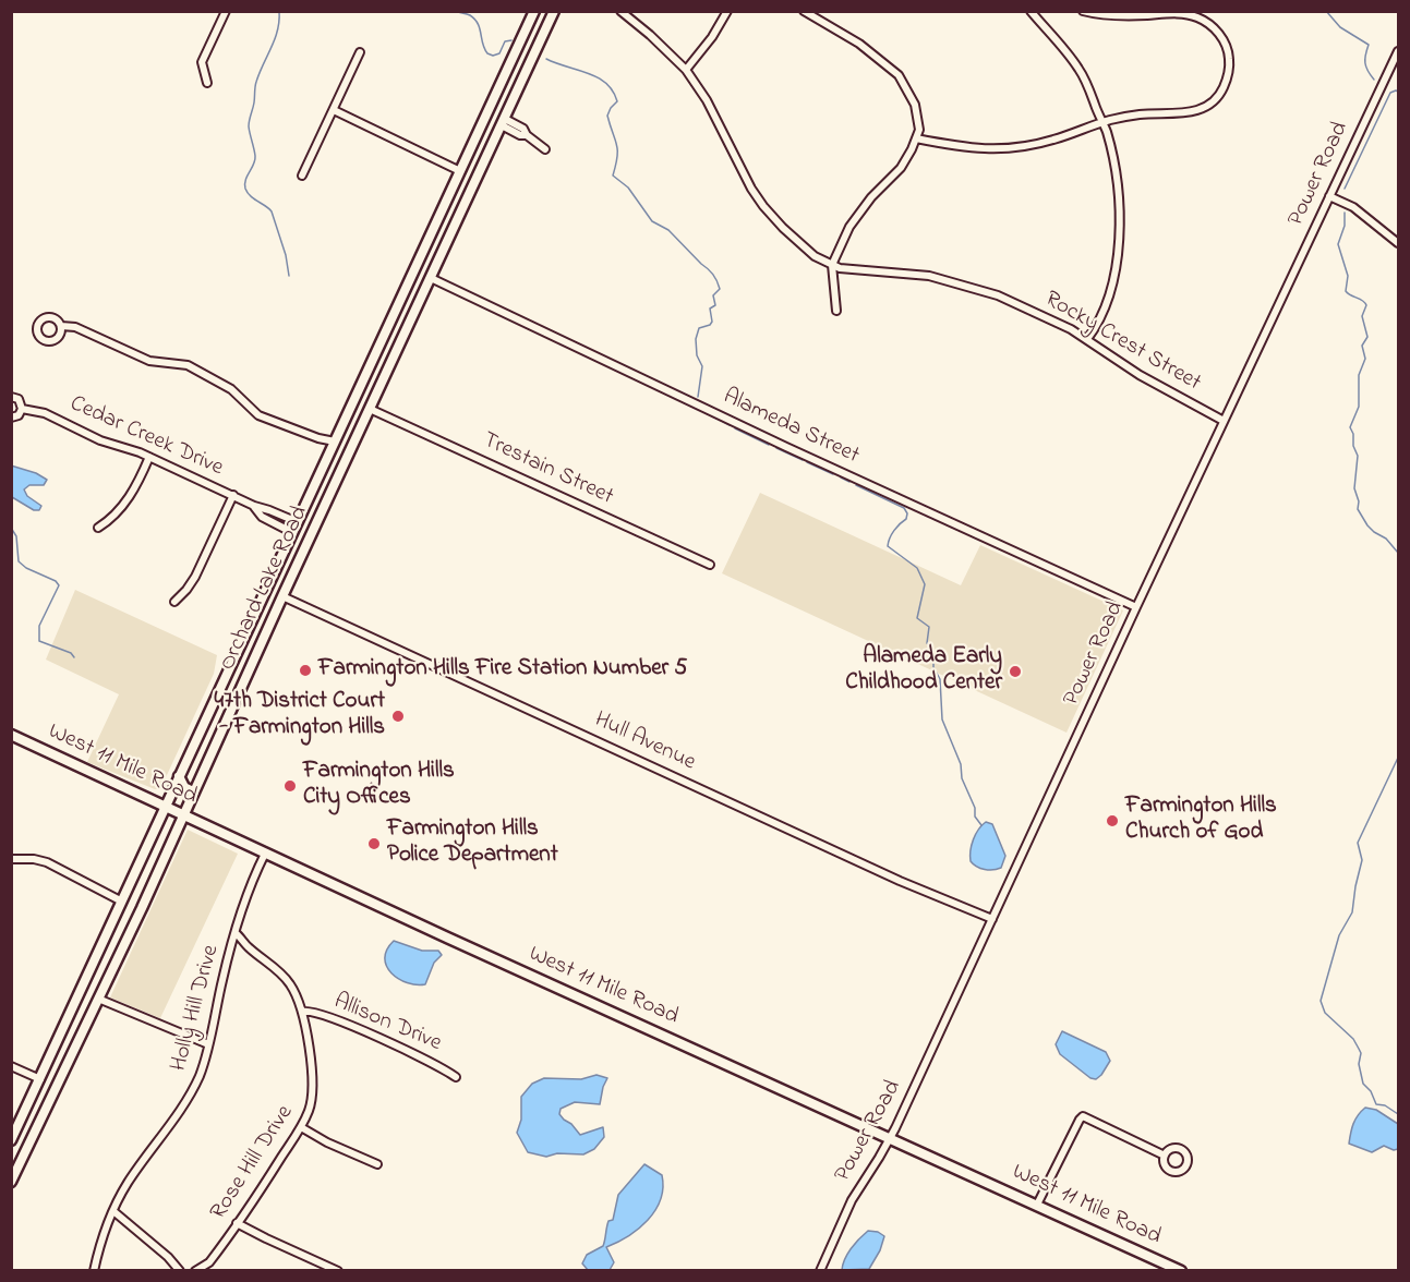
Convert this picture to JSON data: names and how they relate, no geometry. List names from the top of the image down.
{
  "streets": {
    "main road": ["Orchard Lake Road", "West 11 Mile Road"],
    "street": [
      "Power Road",
      "Rocky Crest Street",
      "Alameda Street",
      "Cedar Creek Drive",
      "Trestain Street",
      "Hull Avenue",
      "Holly Hill Drive",
      "Allison Drive",
      "Rose Hill Drive"
    ]
  },
  "crossings": [
    ["Power Road", "Rocky Crest Street"],
    ["Power Road", "Alameda Street"],
    ["Power Road", "Hull Avenue"],
    ["Power Road", "West 11 Mile Road"],
    ["Alameda Street", "Orchard Lake Road"],
    ["Cedar Creek Drive", "Orchard Lake Road"],
    ["Trestain Street", "Orchard Lake Road"],
    ["Orchard Lake Road", "Hull Avenue"],
    ["Orchard Lake Road", "West 11 Mile Road"],
    ["West 11 Mile Road", "Holly Hill Drive"],
    ["Holly Hill Drive", "Rose Hill Drive"],
    ["Allison Drive", "Rose Hill Drive"]
  ],
  "places": [
    "Farmington Hills Fire Station Number 5",
    "Alameda Early Childhood Center",
    "47th District Court - Farmington Hills",
    "Farmington Hills City Offices",
    "Farmington Hills Church of God",
    "Farmington Hills Police Department"
  ]
}
